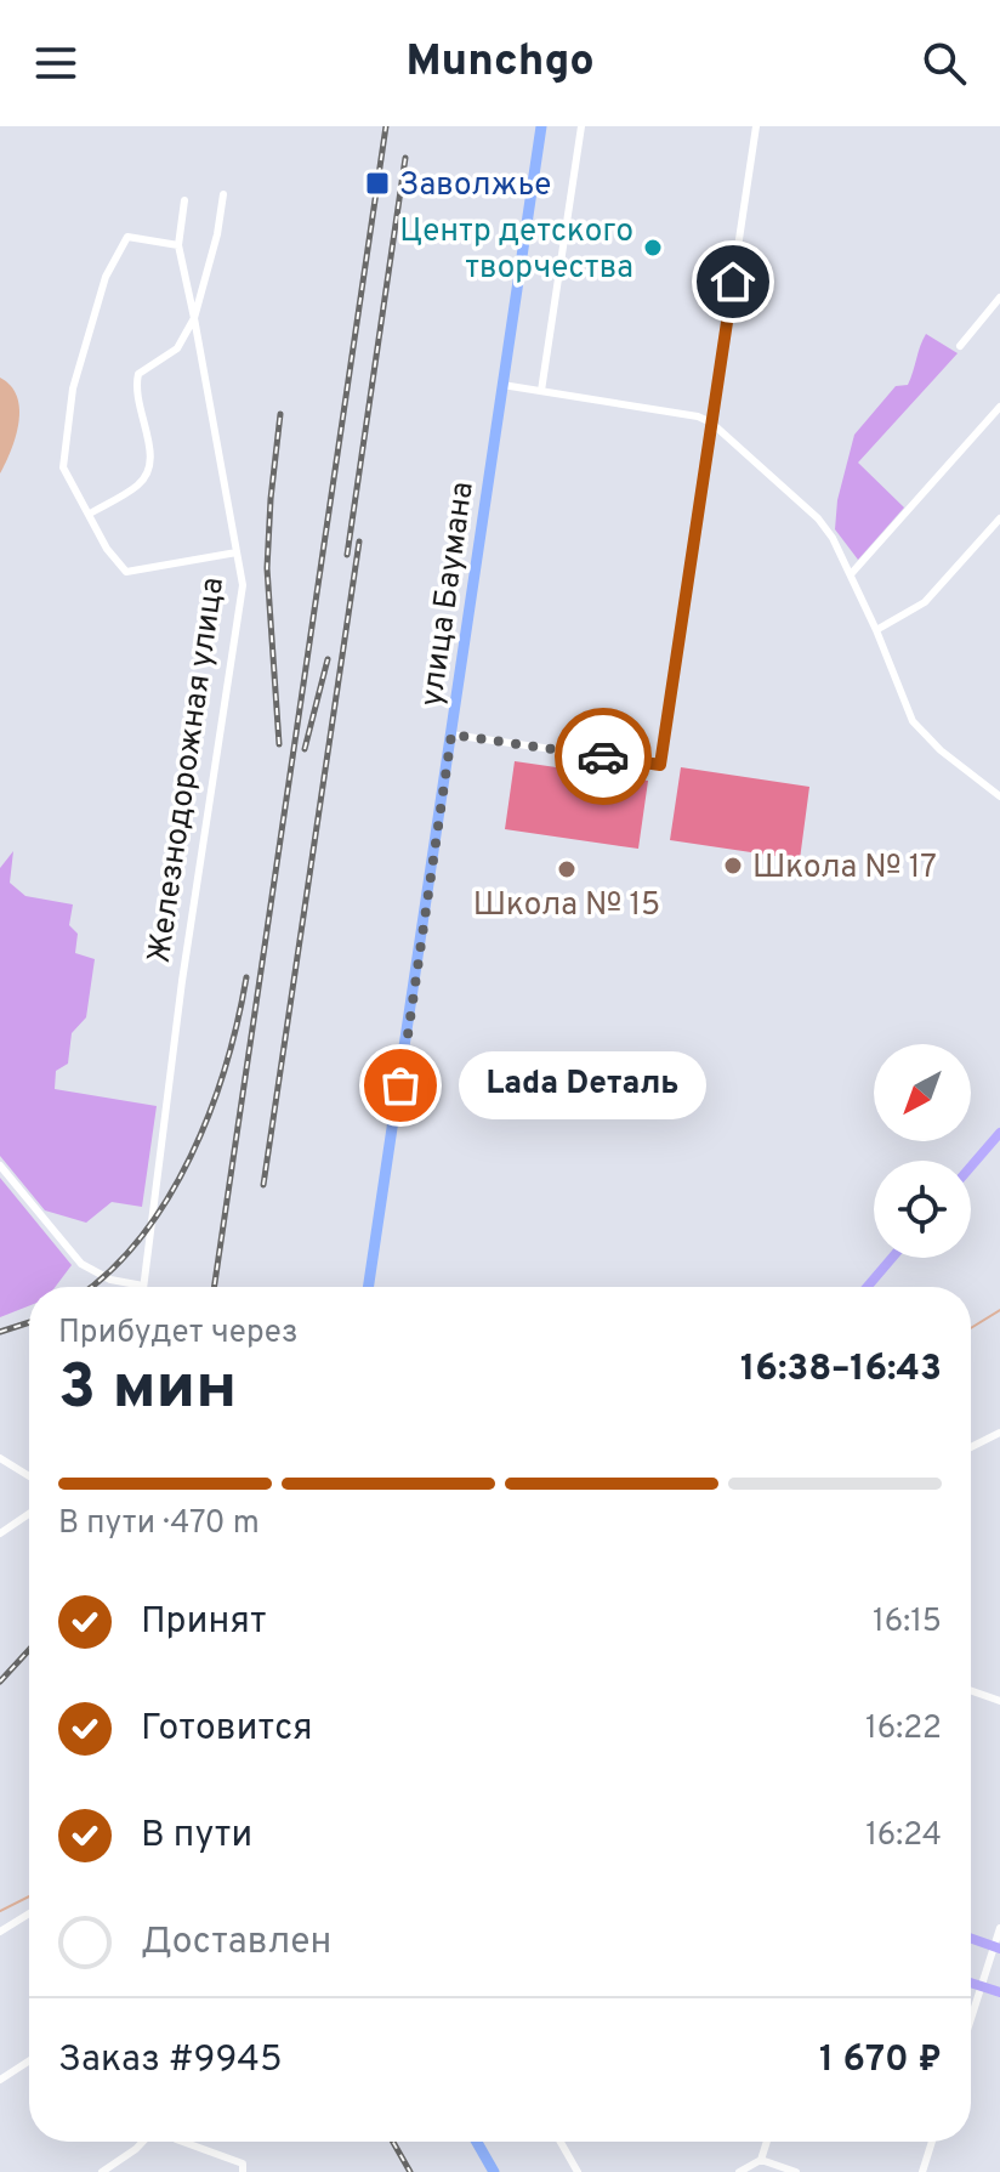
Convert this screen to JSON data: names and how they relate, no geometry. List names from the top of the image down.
{
  "streets": {
    "main road": ["улица Баумана"],
    "street": ["Железнодорожная улица"]
  },
  "places": {
    "transit": ["Заволжье"],
    "other": [
      "Центр детского творчества",
      "Школа № 17",
      "Школа № 15",
      "Lada Dеталь"
    ]
  },
  "north": "bottom left",
  "page": {
    "header": "Munchgo",
    "bubble": "Lada Dеталь",
    "heading": ["3 мин", "Прибудет через", "16:38–16:43"],
    "panel": ["Заказ #9945", "1 670 ₽"],
    "bar": "В пути · 470 m",
    "list": [
      ["Принят", "16:15"],
      ["Готовится", "16:22"],
      ["В пути", "16:24"],
      "Доставлен"
    ]
  }
}
